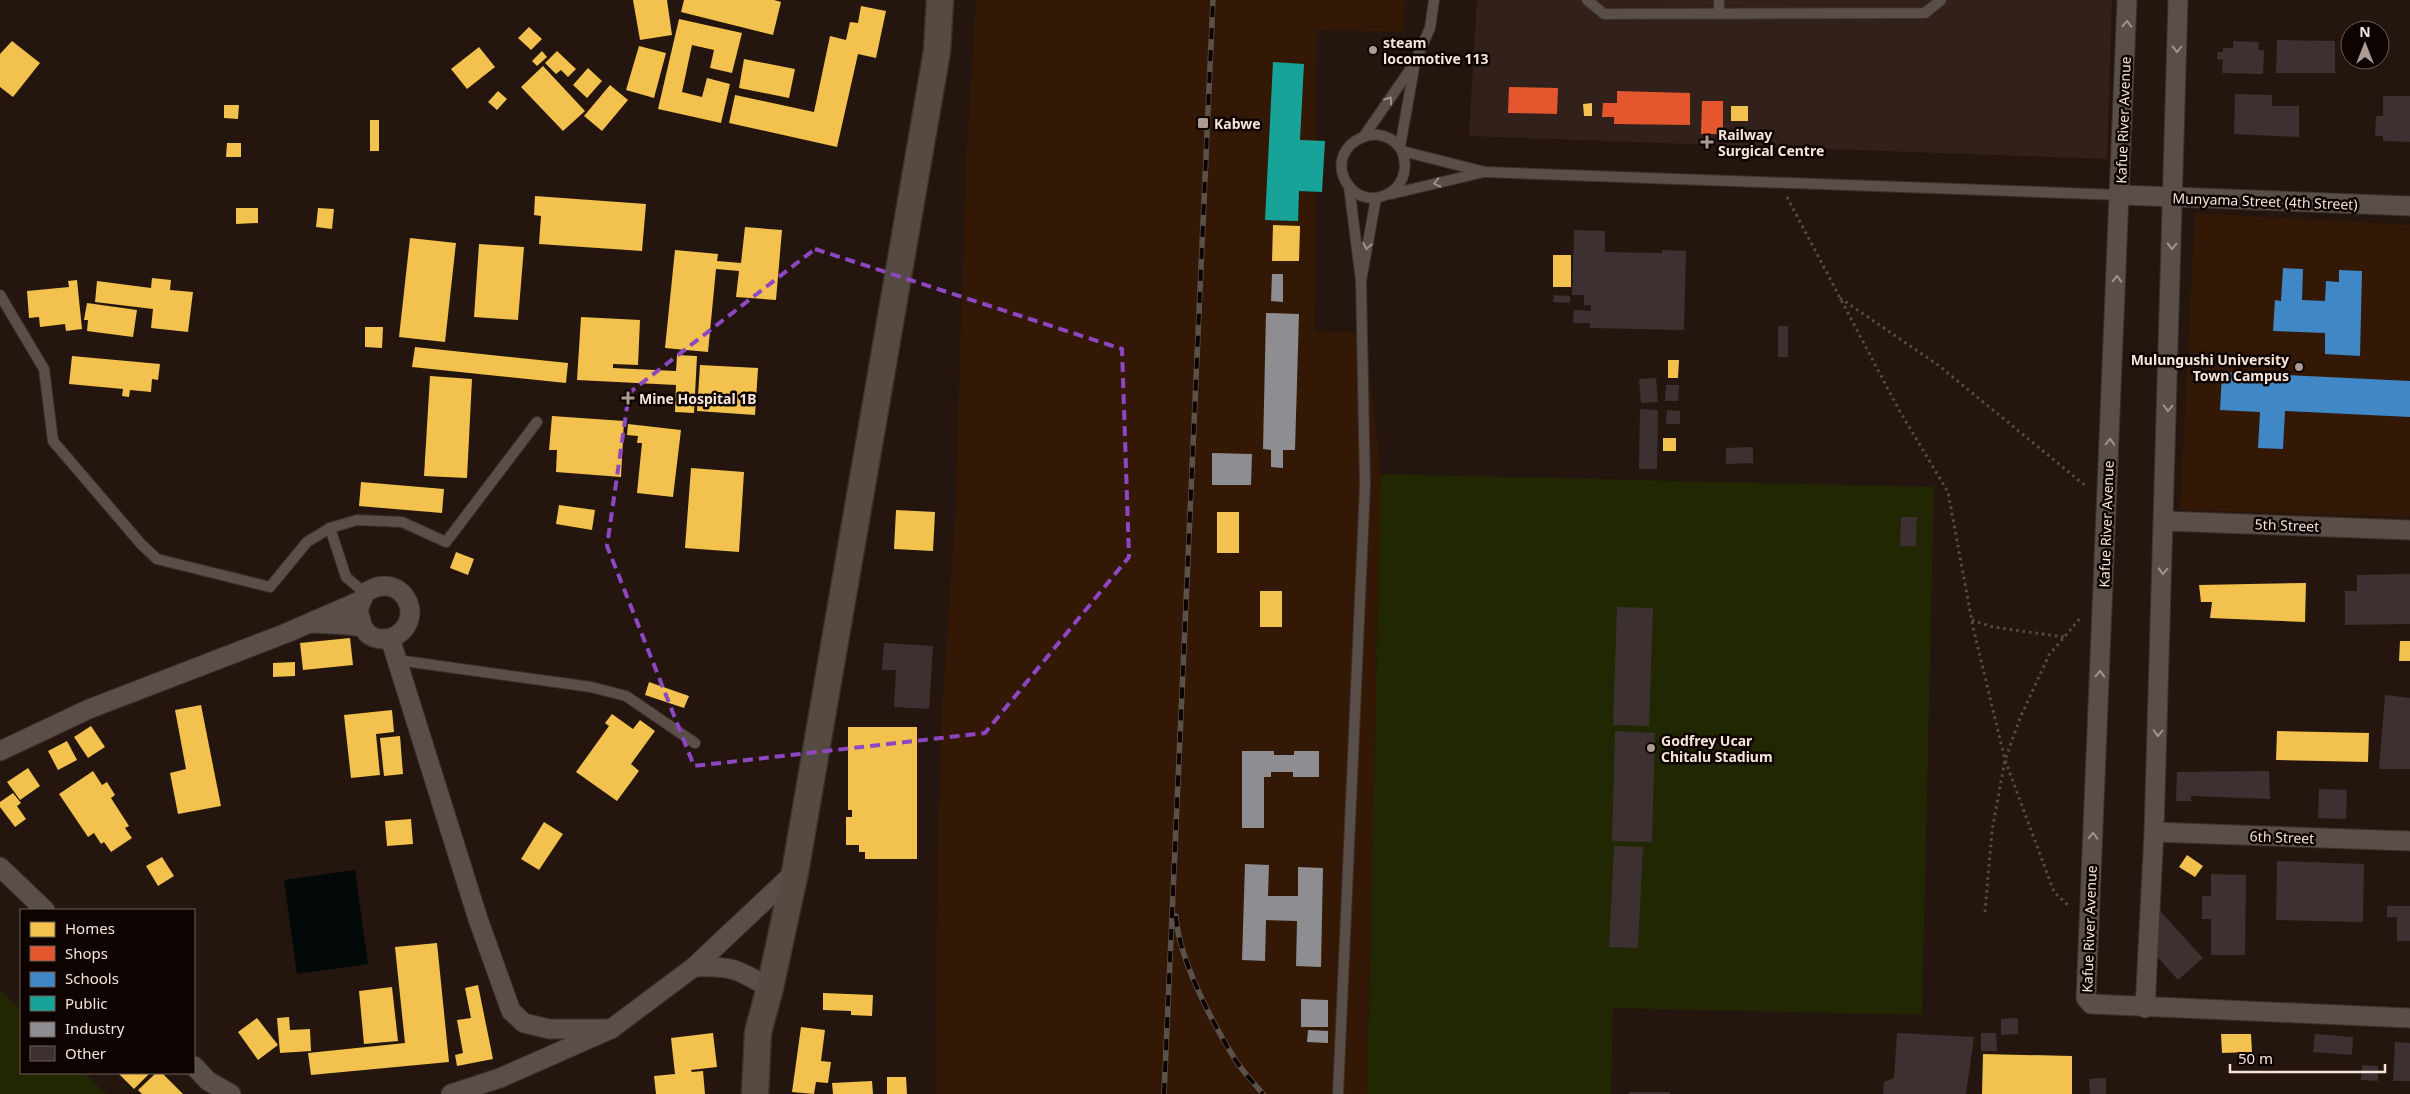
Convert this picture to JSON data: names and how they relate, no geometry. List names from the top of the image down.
{
  "streets": {
    "street": [
      "Kafue River Avenue",
      "Munyama Street (4th Street)",
      "5th Street",
      "6th Street"
    ]
  },
  "crossings": [
    ["Kafue River Avenue", "Munyama Street (4th Street)"]
  ],
  "places": {
    "other": ["steam locomotive 113", "Mulungushi University Town Campus", "Godfrey Ucar Chitalu Stadium"],
    "transit": ["Kabwe"],
    "health": ["Railway Surgical Centre", "Mine Hospital 1B"]
  },
  "legend": [
    "Homes",
    "Shops",
    "Schools",
    "Public",
    "Industry",
    "Other"
  ],
  "scale_bar": "50 m",
  "north": "top"
}
